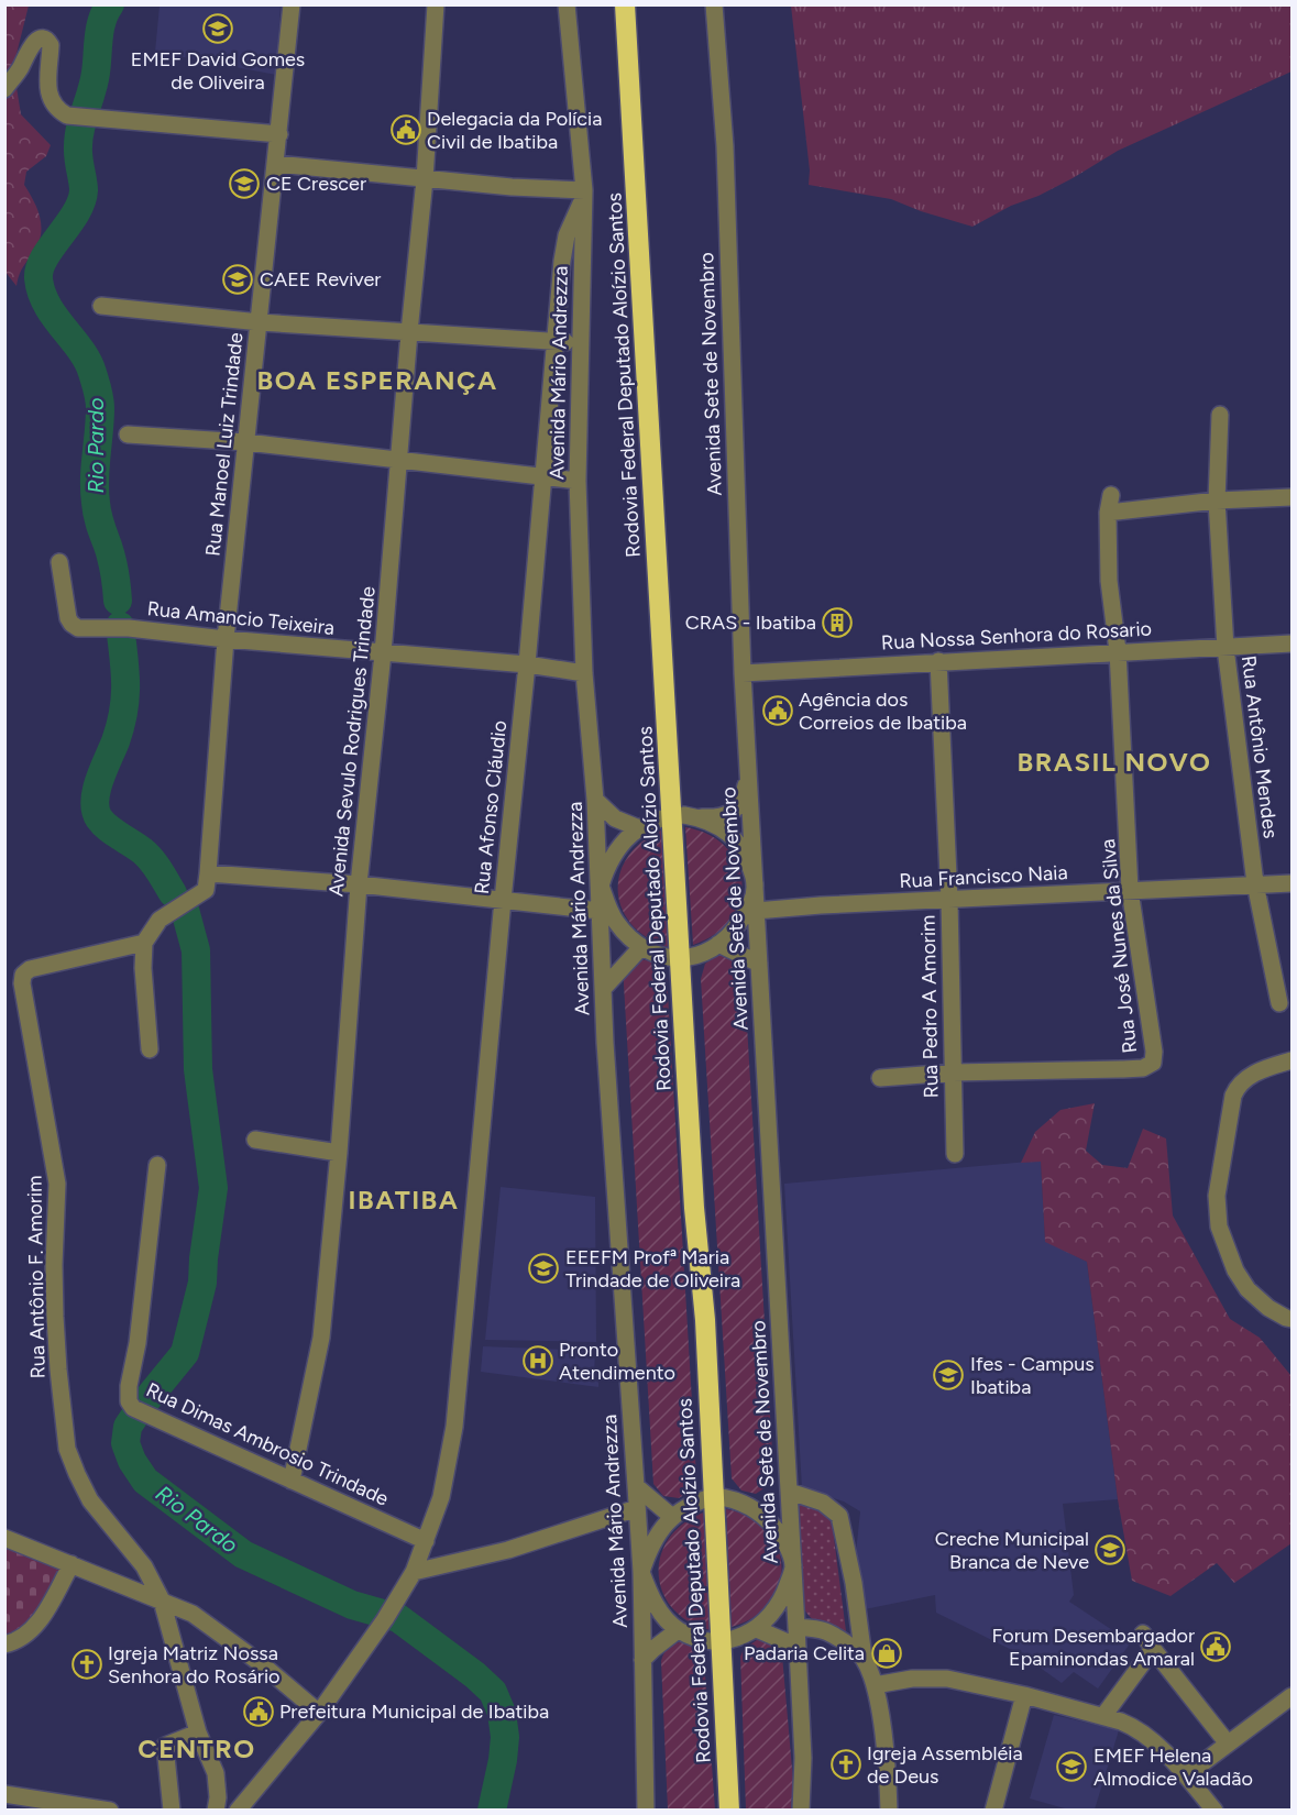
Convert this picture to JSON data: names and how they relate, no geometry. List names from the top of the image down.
{
  "streets": {
    "highway": ["Rodovia Federal Deputado Aloízio Santos"],
    "street": [
      "Avenida Mário Andrezza",
      "Avenida Sete de Novembro",
      "Rua Manoel Luiz Trindade",
      "Rua Amancio Teixeira",
      "Rua Nossa Senhora do Rosario",
      "Avenida Sevulo Rodrigues Trindade",
      "Rua Antônio Mendes",
      "Rua Afonso Cláudio",
      "Rua Francisco Naia",
      "Rua José Nunes da Silva",
      "Rua Pedro A Amorim",
      "Rua Antônio F. Amorim",
      "Rua Dimas Ambrosio Trindade"
    ]
  },
  "crossings": [
    ["Avenida Mário Andrezza", "Rua Amancio Teixeira"],
    ["Avenida Mário Andrezza", "Rua Afonso Cláudio"],
    ["Avenida Sete de Novembro", "Rua Nossa Senhora do Rosario"],
    ["Avenida Sete de Novembro", "Rua Francisco Naia"],
    ["Rua Manoel Luiz Trindade", "Rua Amancio Teixeira"],
    ["Rua Amancio Teixeira", "Avenida Sevulo Rodrigues Trindade"],
    ["Rua Amancio Teixeira", "Rua Afonso Cláudio"],
    ["Rua Nossa Senhora do Rosario", "Rua Antônio Mendes"],
    ["Rua Nossa Senhora do Rosario", "Rua José Nunes da Silva"],
    ["Rua Nossa Senhora do Rosario", "Rua Pedro A Amorim"],
    ["Avenida Sevulo Rodrigues Trindade", "Rua Dimas Ambrosio Trindade"],
    ["Rua Antônio Mendes", "Rua Francisco Naia"],
    ["Rua Afonso Cláudio", "Rua Dimas Ambrosio Trindade"],
    ["Rua Francisco Naia", "Rua José Nunes da Silva"],
    ["Rua Francisco Naia", "Rua Pedro A Amorim"],
    ["Rua José Nunes da Silva", "Rua Pedro A Amorim"]
  ],
  "districts": [
    "BOA ESPERANÇA",
    "BRASIL NOVO",
    "IBATIBA",
    "CENTRO"
  ],
  "water": ["Rio Pardo"],
  "places": {
    "school or university": [
      "EMEF David Gomes de Oliveira",
      "CE Crescer",
      "CAEE Reviver",
      "EEEFM Profª Maria Trindade de Oliveira",
      "Ifes - Campus Ibatiba",
      "Creche Municipal Branca de Neve",
      "EMEF Helena Almodice Valadão"
    ],
    "public building": [
      "Delegacia da Polícia Civil de Ibatiba",
      "Agência dos Correios de Ibatiba",
      "Forum Desembargador Epaminondas Amaral",
      "Prefeitura Municipal de Ibatiba"
    ],
    "building": ["CRAS - Ibatiba"],
    "hospital": ["Pronto Atendimento"],
    "shop": ["Padaria Celita"],
    "church": ["Igreja Matriz Nossa Senhora do Rosário", "Igreja Assembléia de Deus"]
  }
}
